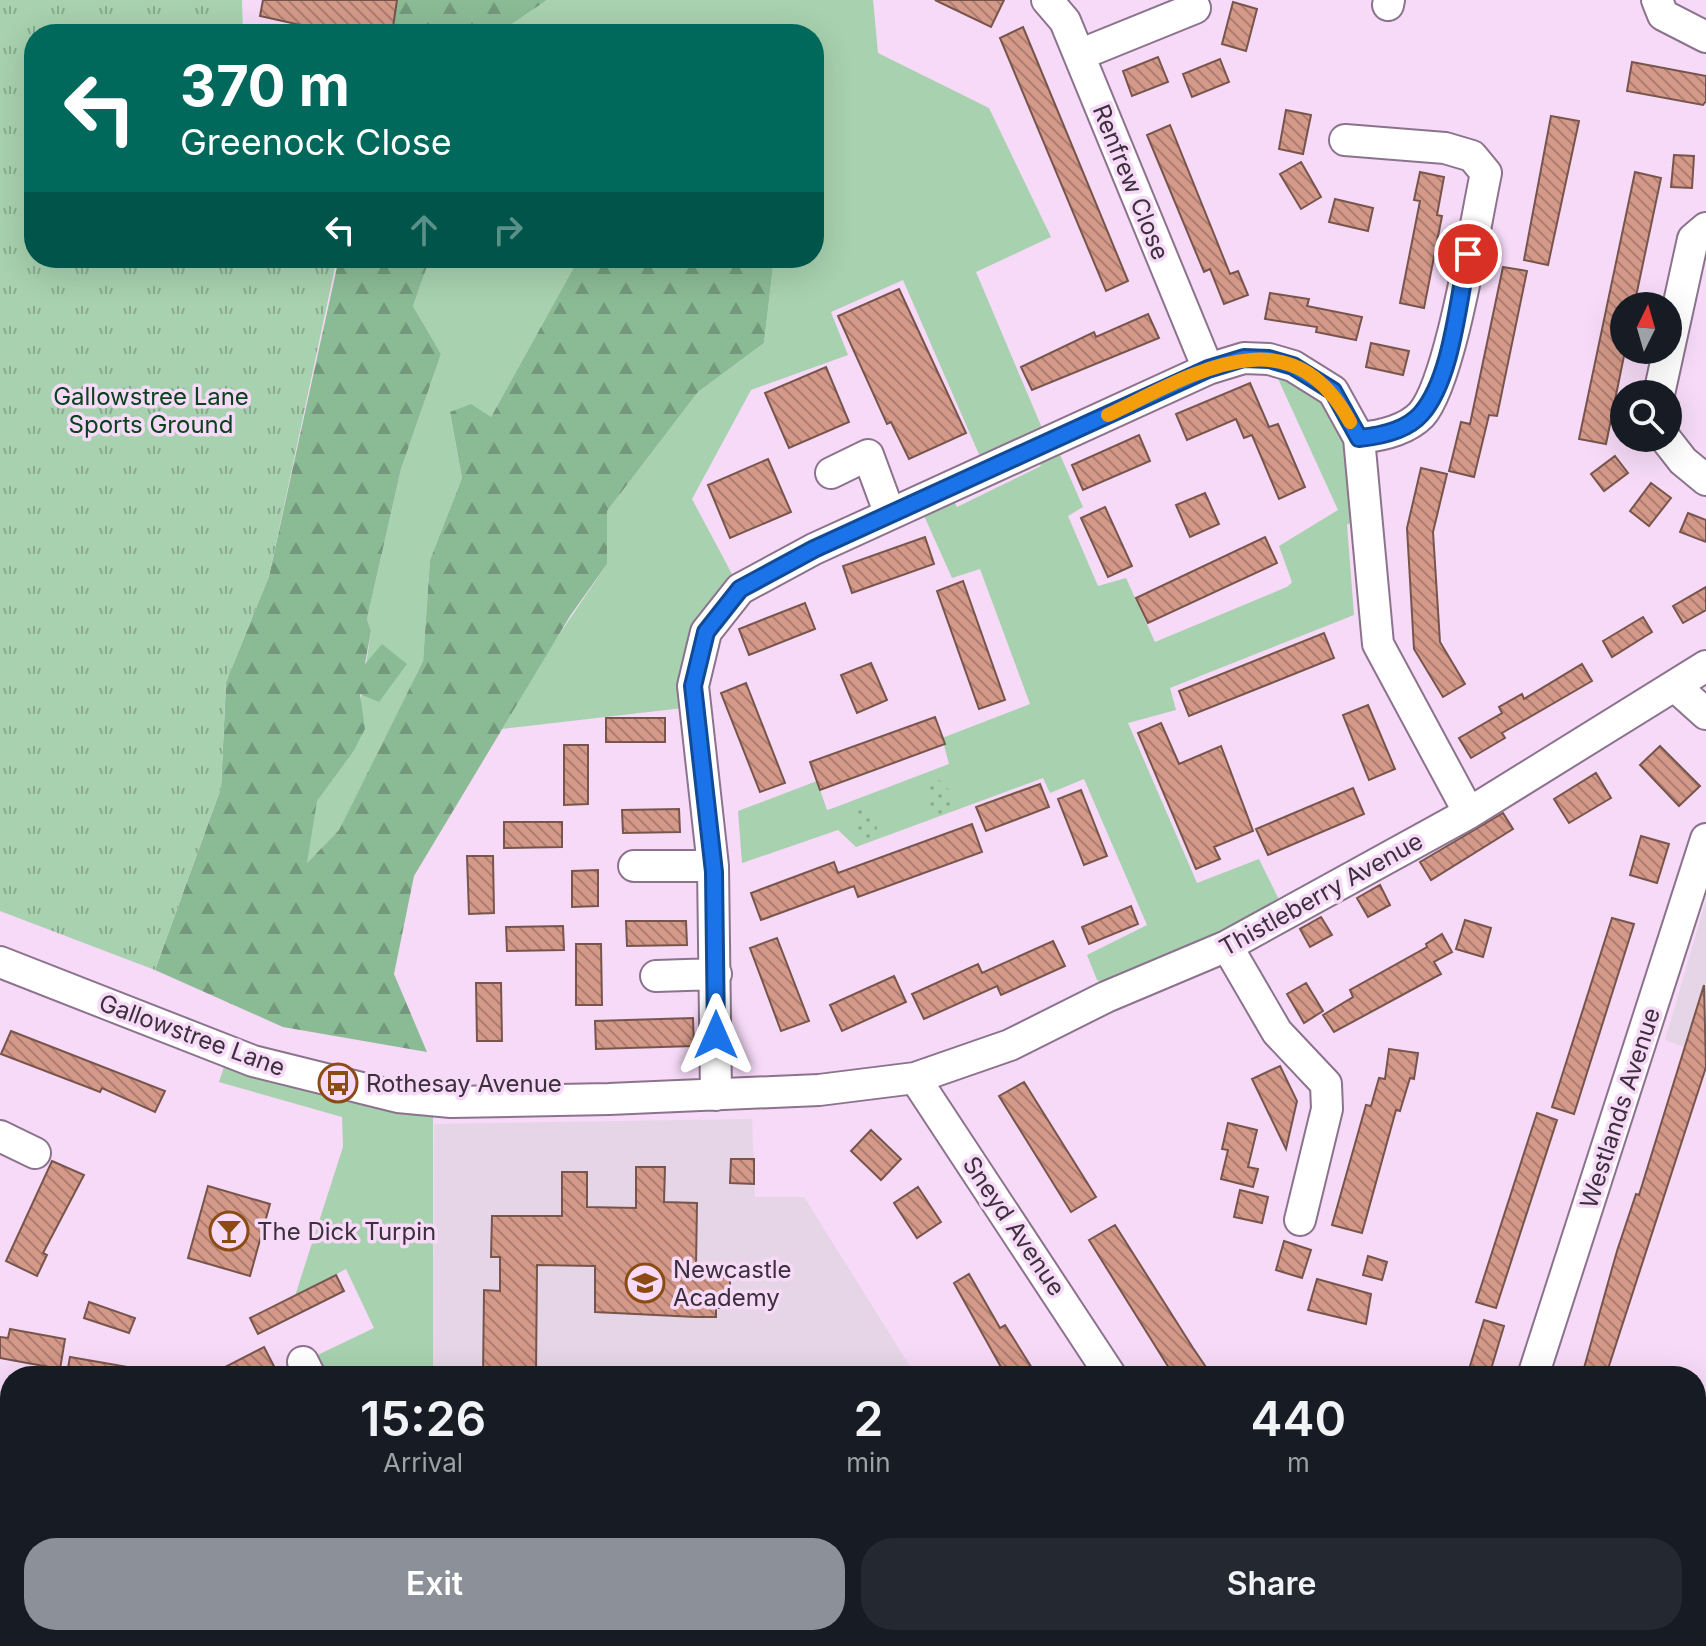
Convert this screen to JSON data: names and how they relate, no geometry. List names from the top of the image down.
{
  "streets": {
    "street": [
      "Renfrew Close",
      "Thistleberry Avenue",
      "Gallowstree Lane",
      "Westlands Avenue",
      "Sneyd Avenue"
    ]
  },
  "crossings": [
    ["Thistleberry Avenue", "Gallowstree Lane"],
    ["Thistleberry Avenue", "Sneyd Avenue"],
    ["Gallowstree Lane", "Sneyd Avenue"]
  ],
  "parks": ["Gallowstree Lane Sports Ground"],
  "places": {
    "bus stop": ["Rothesay Avenue"],
    "bar": ["The Dick Turpin"],
    "school or university": ["Newcastle Academy"]
  },
  "north": "top",
  "page": {
    "turn": ["370 m", "Greenock Close"],
    "eta": [
      "15:26",
      "Arrival",
      "2",
      "min",
      "440",
      "m"
    ],
    "buttons": ["Exit", "Share"]
  }
}
